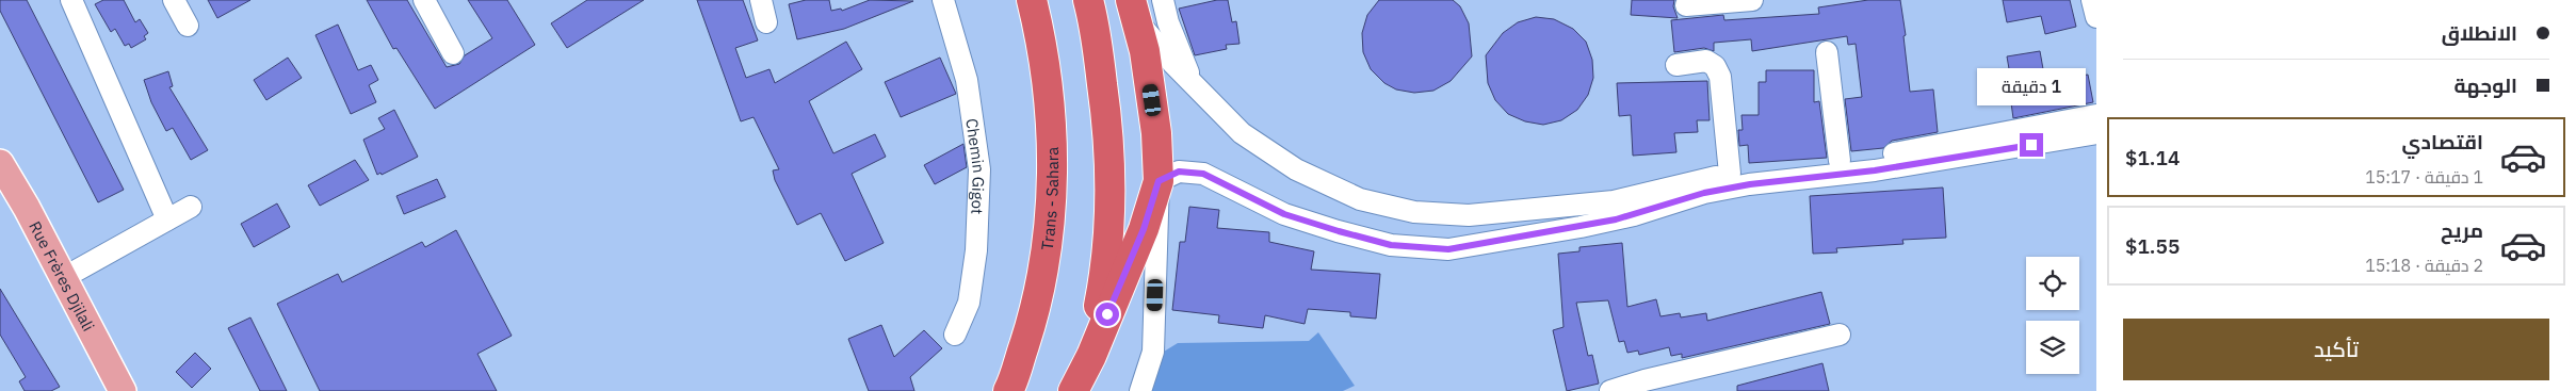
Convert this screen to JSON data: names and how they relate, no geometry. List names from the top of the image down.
{
  "streets": {
    "highway": ["Trans - Sahara"],
    "main road": ["Rue Frères Djilali"],
    "street": ["Chemin Gigot"]
  },
  "page": {
    "banner": ["الانطلاق", "الوجهة"],
    "bubble": "1 دقيقة",
    "list": [
      {
        "name": "اقتصادي",
        "note": "1 دقيقة · 15:17",
        "value": "$1.14"
      },
      {
        "name": "مريح",
        "note": "2 دقيقة · 15:18",
        "value": "$1.55"
      }
    ],
    "buttons": "تأكيد"
  }
}
